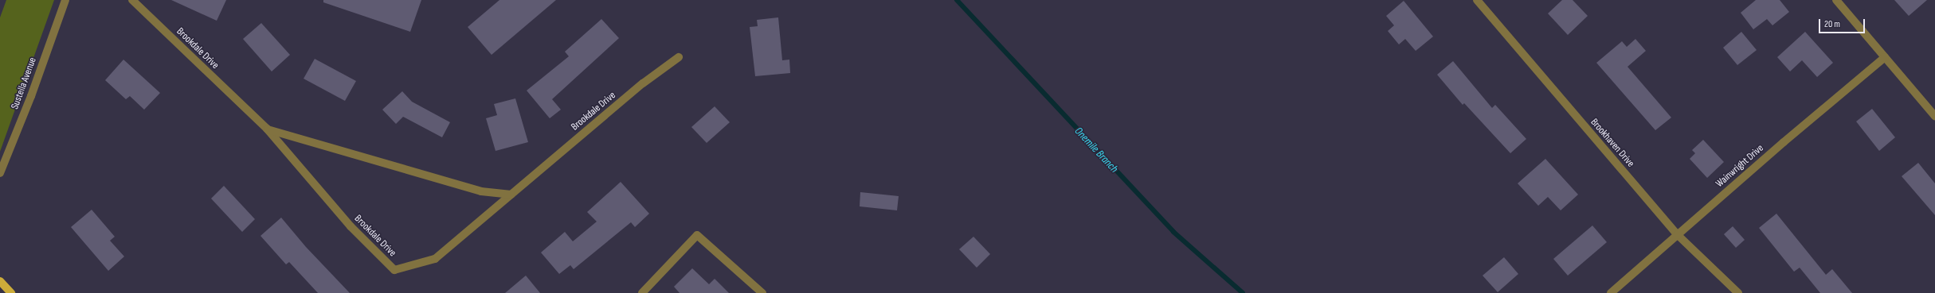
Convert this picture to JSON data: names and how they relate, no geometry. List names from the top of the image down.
{
  "streets": {
    "street": [
      "Brookdale Drive",
      "Sustella Avenue",
      "Brookhaven Drive",
      "Wainwright Drive"
    ]
  },
  "crossings": [
    ["Brookhaven Drive", "Wainwright Drive"]
  ],
  "water": ["Onemile Branch"],
  "scale_bar": "20 m"
}
